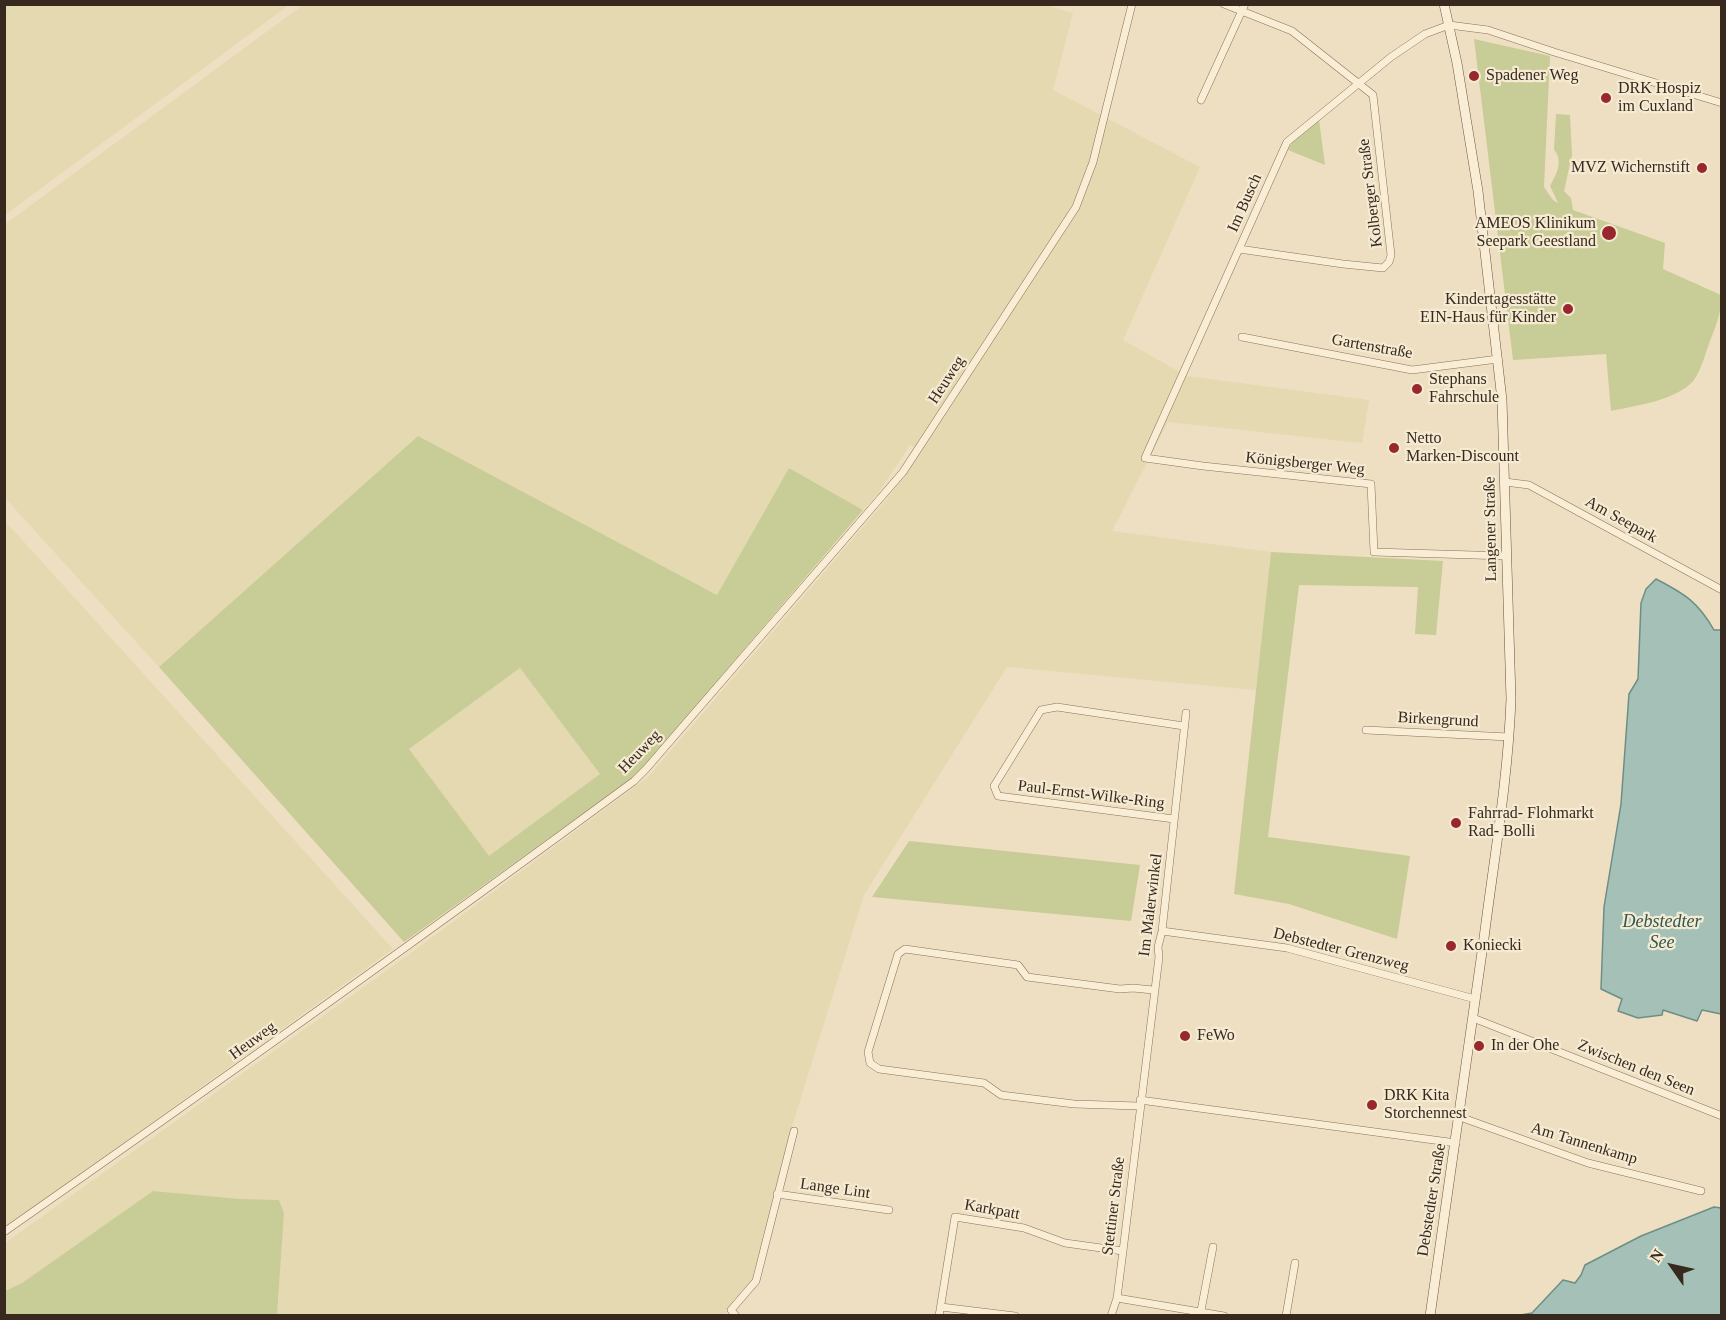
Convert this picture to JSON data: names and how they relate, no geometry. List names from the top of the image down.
{
  "streets": {
    "main road": ["Langener Straße", "Debstedter Straße"],
    "street": [
      "Kolberger Straße",
      "Im Busch",
      "Gartenstraße",
      "Heuweg",
      "Königsberger Weg",
      "Am Seepark",
      "Birkengrund",
      "Paul-Ernst-Wilke-Ring",
      "Im Malerwinkel",
      "Debstedter Grenzweg",
      "Zwischen den Seen",
      "Am Tannenkamp",
      "Lange Lint",
      "Stettiner Straße",
      "Karkpatt"
    ]
  },
  "crossings": [
    ["Kolberger Straße", "Im Busch"],
    ["Im Busch", "Königsberger Weg"],
    ["Im Busch", "Langener Straße"],
    ["Gartenstraße", "Langener Straße"],
    ["Königsberger Weg", "Langener Straße"],
    ["Am Seepark", "Langener Straße"],
    ["Langener Straße", "Birkengrund"],
    ["Langener Straße", "Debstedter Grenzweg"],
    ["Langener Straße", "Zwischen den Seen"],
    ["Langener Straße", "Debstedter Straße"],
    ["Paul-Ernst-Wilke-Ring", "Im Malerwinkel"],
    ["Im Malerwinkel", "Debstedter Grenzweg"],
    ["Im Malerwinkel", "Stettiner Straße"],
    ["Zwischen den Seen", "Debstedter Straße"],
    ["Am Tannenkamp", "Debstedter Straße"],
    ["Stettiner Straße", "Karkpatt"]
  ],
  "water": ["Debstedter See"],
  "places": [
    "Spadener Weg",
    "DRK Hospiz im Cuxland",
    "MVZ Wichernstift",
    "AMEOS Klinikum Seepark Geestland",
    "Kindertagesstätte EIN-Haus für Kinder",
    "Stephans Fahrschule",
    "Netto Marken-Discount",
    "Fahrrad- Flohmarkt Rad- Bolli",
    "Koniecki",
    "FeWo",
    "In der Ohe",
    "DRK Kita Storchennest"
  ],
  "north": "top left"
}
